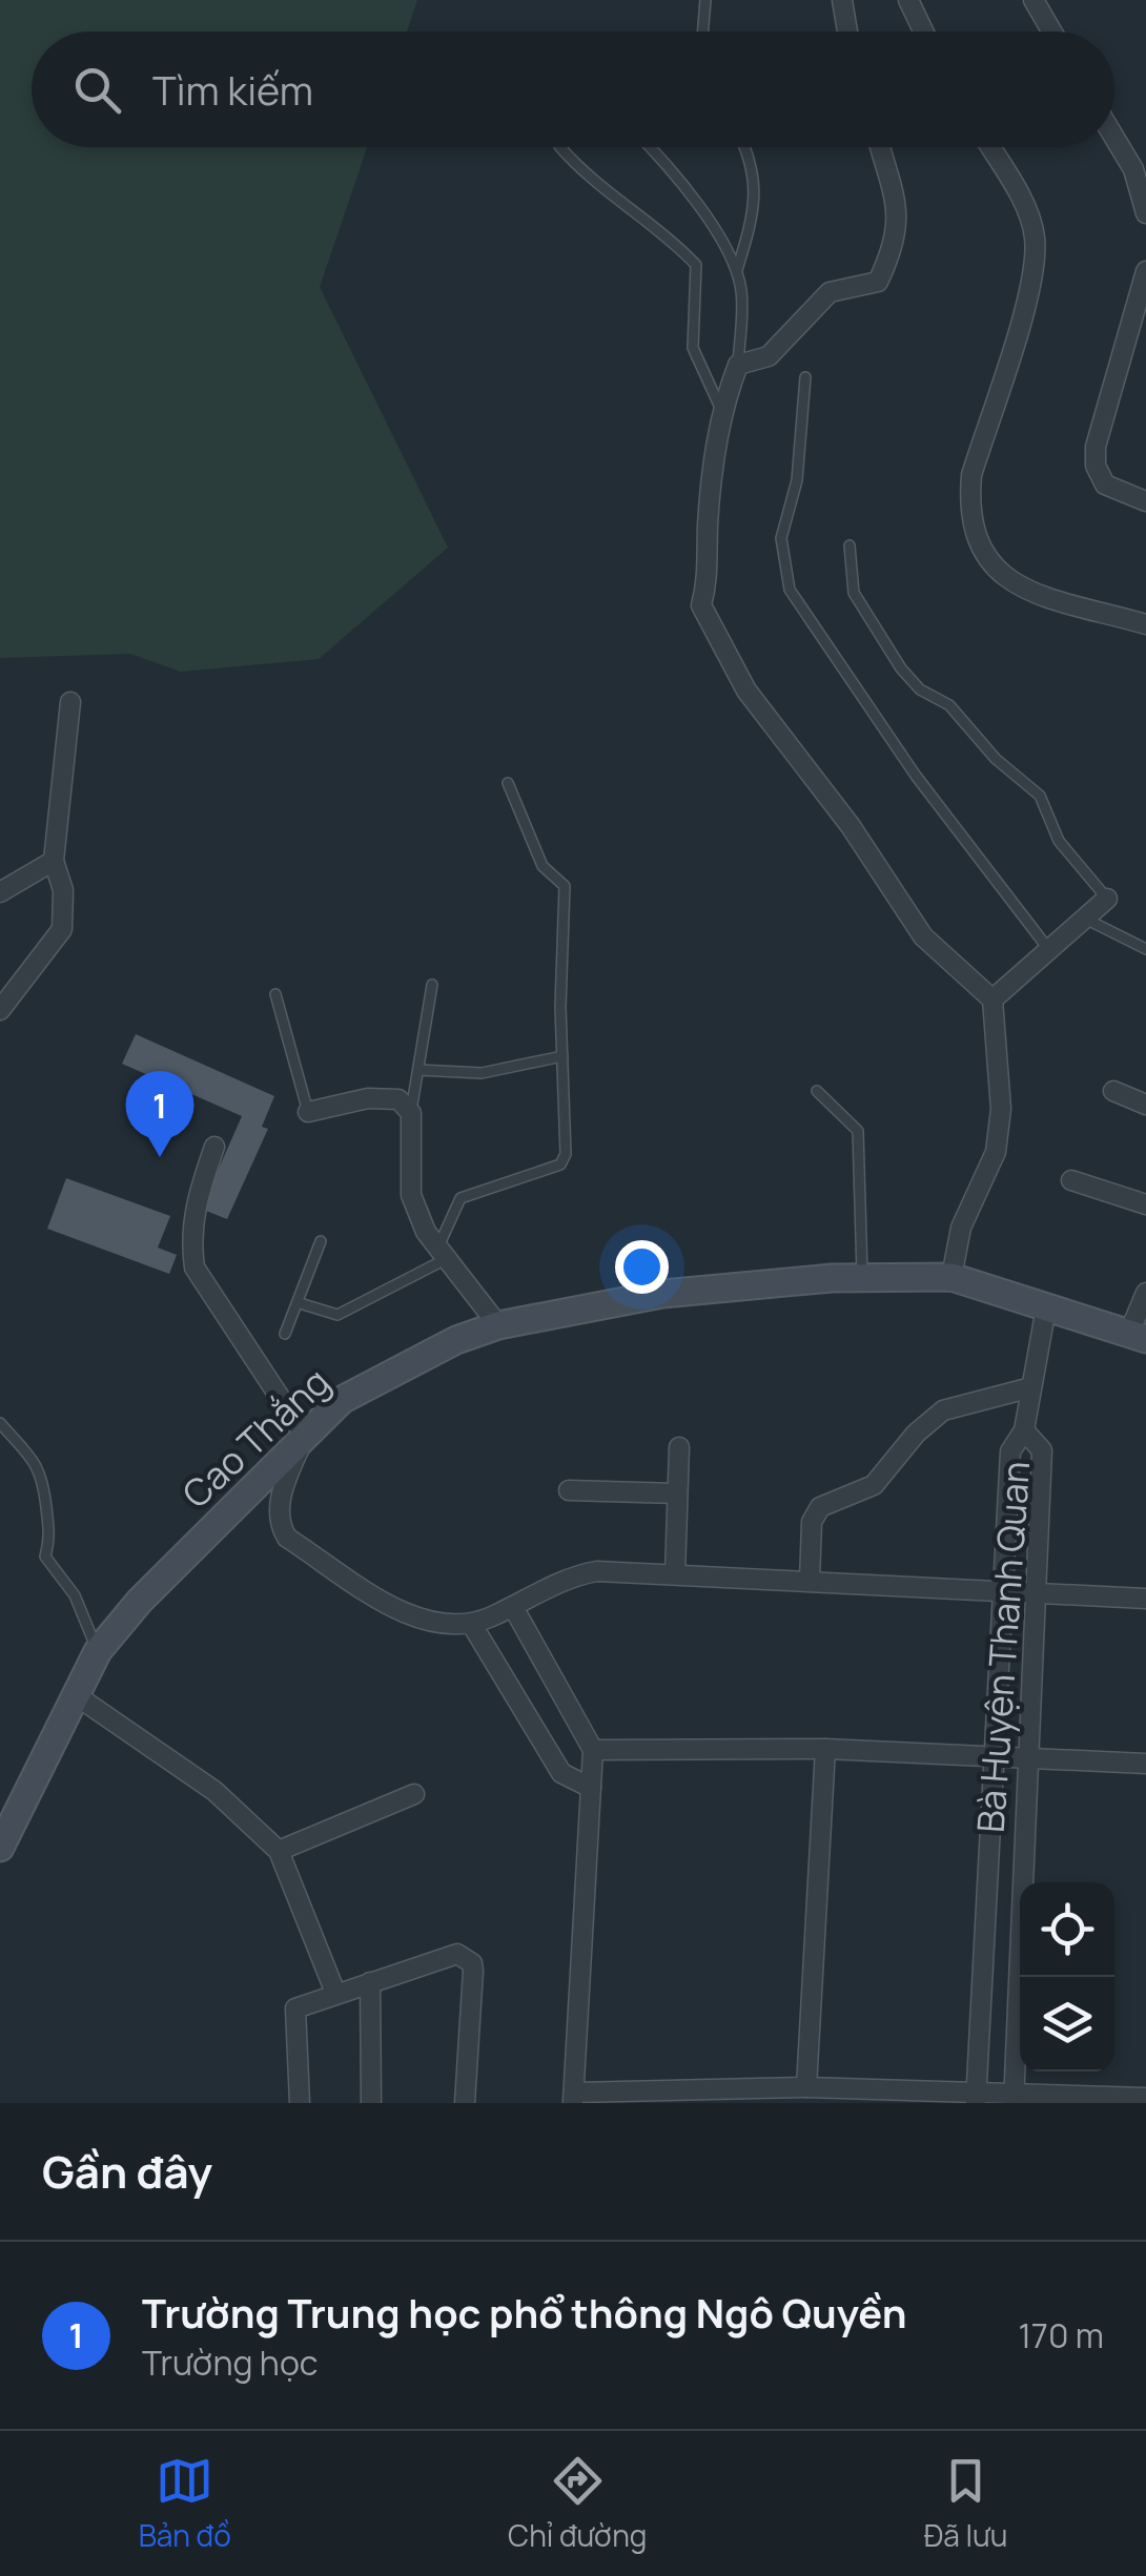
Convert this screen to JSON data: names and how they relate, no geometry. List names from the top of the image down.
{
  "streets": {
    "main road": ["Cao Thắng"],
    "street": ["Bà Huyện Thanh Quan"]
  },
  "page": {
    "search": "Tìm kiếm",
    "pins": "1",
    "heading": "Gần đây",
    "list": [
      {
        "mark": "1",
        "name": "Trường Trung học phổ thông Ngô Quyền",
        "note": "Trường học",
        "value": "170 m"
      }
    ],
    "nav": ["Bản đồ", "Chỉ đường", "Đã lưu"]
  }
}
